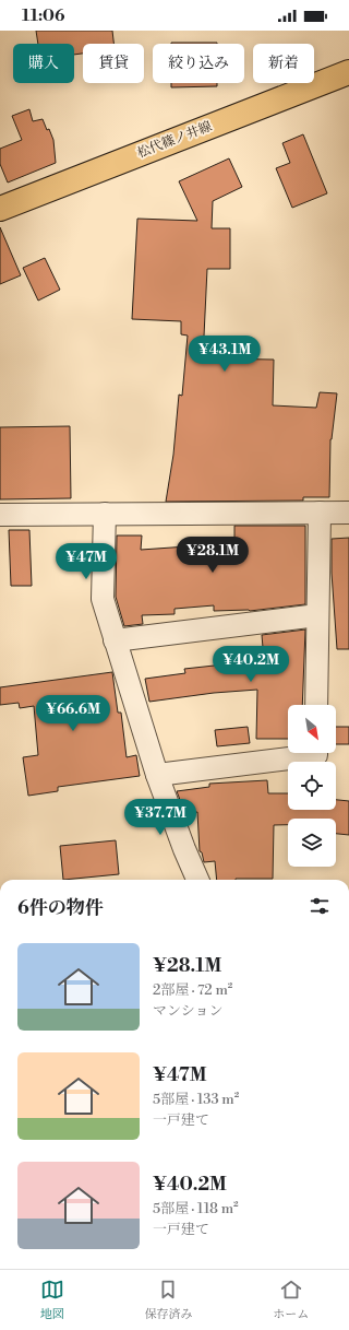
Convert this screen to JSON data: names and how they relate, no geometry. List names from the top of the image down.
{
  "streets": {
    "main road": ["松代篠ノ井線"]
  },
  "north": "bottom right",
  "page": {
    "status": "11:06",
    "chip": [
      "購入",
      "賃貸",
      "絞り込み",
      "新着"
    ],
    "price": [
      "¥43.1M",
      "¥28.1M",
      "¥47M",
      "¥40.2M",
      "¥66.6M",
      "¥37.7M"
    ],
    "heading": "6件の物件",
    "list": [
      {
        "name": "¥28.1M",
        "note": "2部屋 · 72 m² · マンション"
      },
      {
        "name": "¥47M",
        "note": "5部屋 · 133 m² · 一戸建て"
      },
      {
        "name": "¥40.2M",
        "note": "5部屋 · 118 m² · 一戸建て"
      }
    ],
    "tabs": ["地図", "保存済み", "ホーム"]
  }
}
